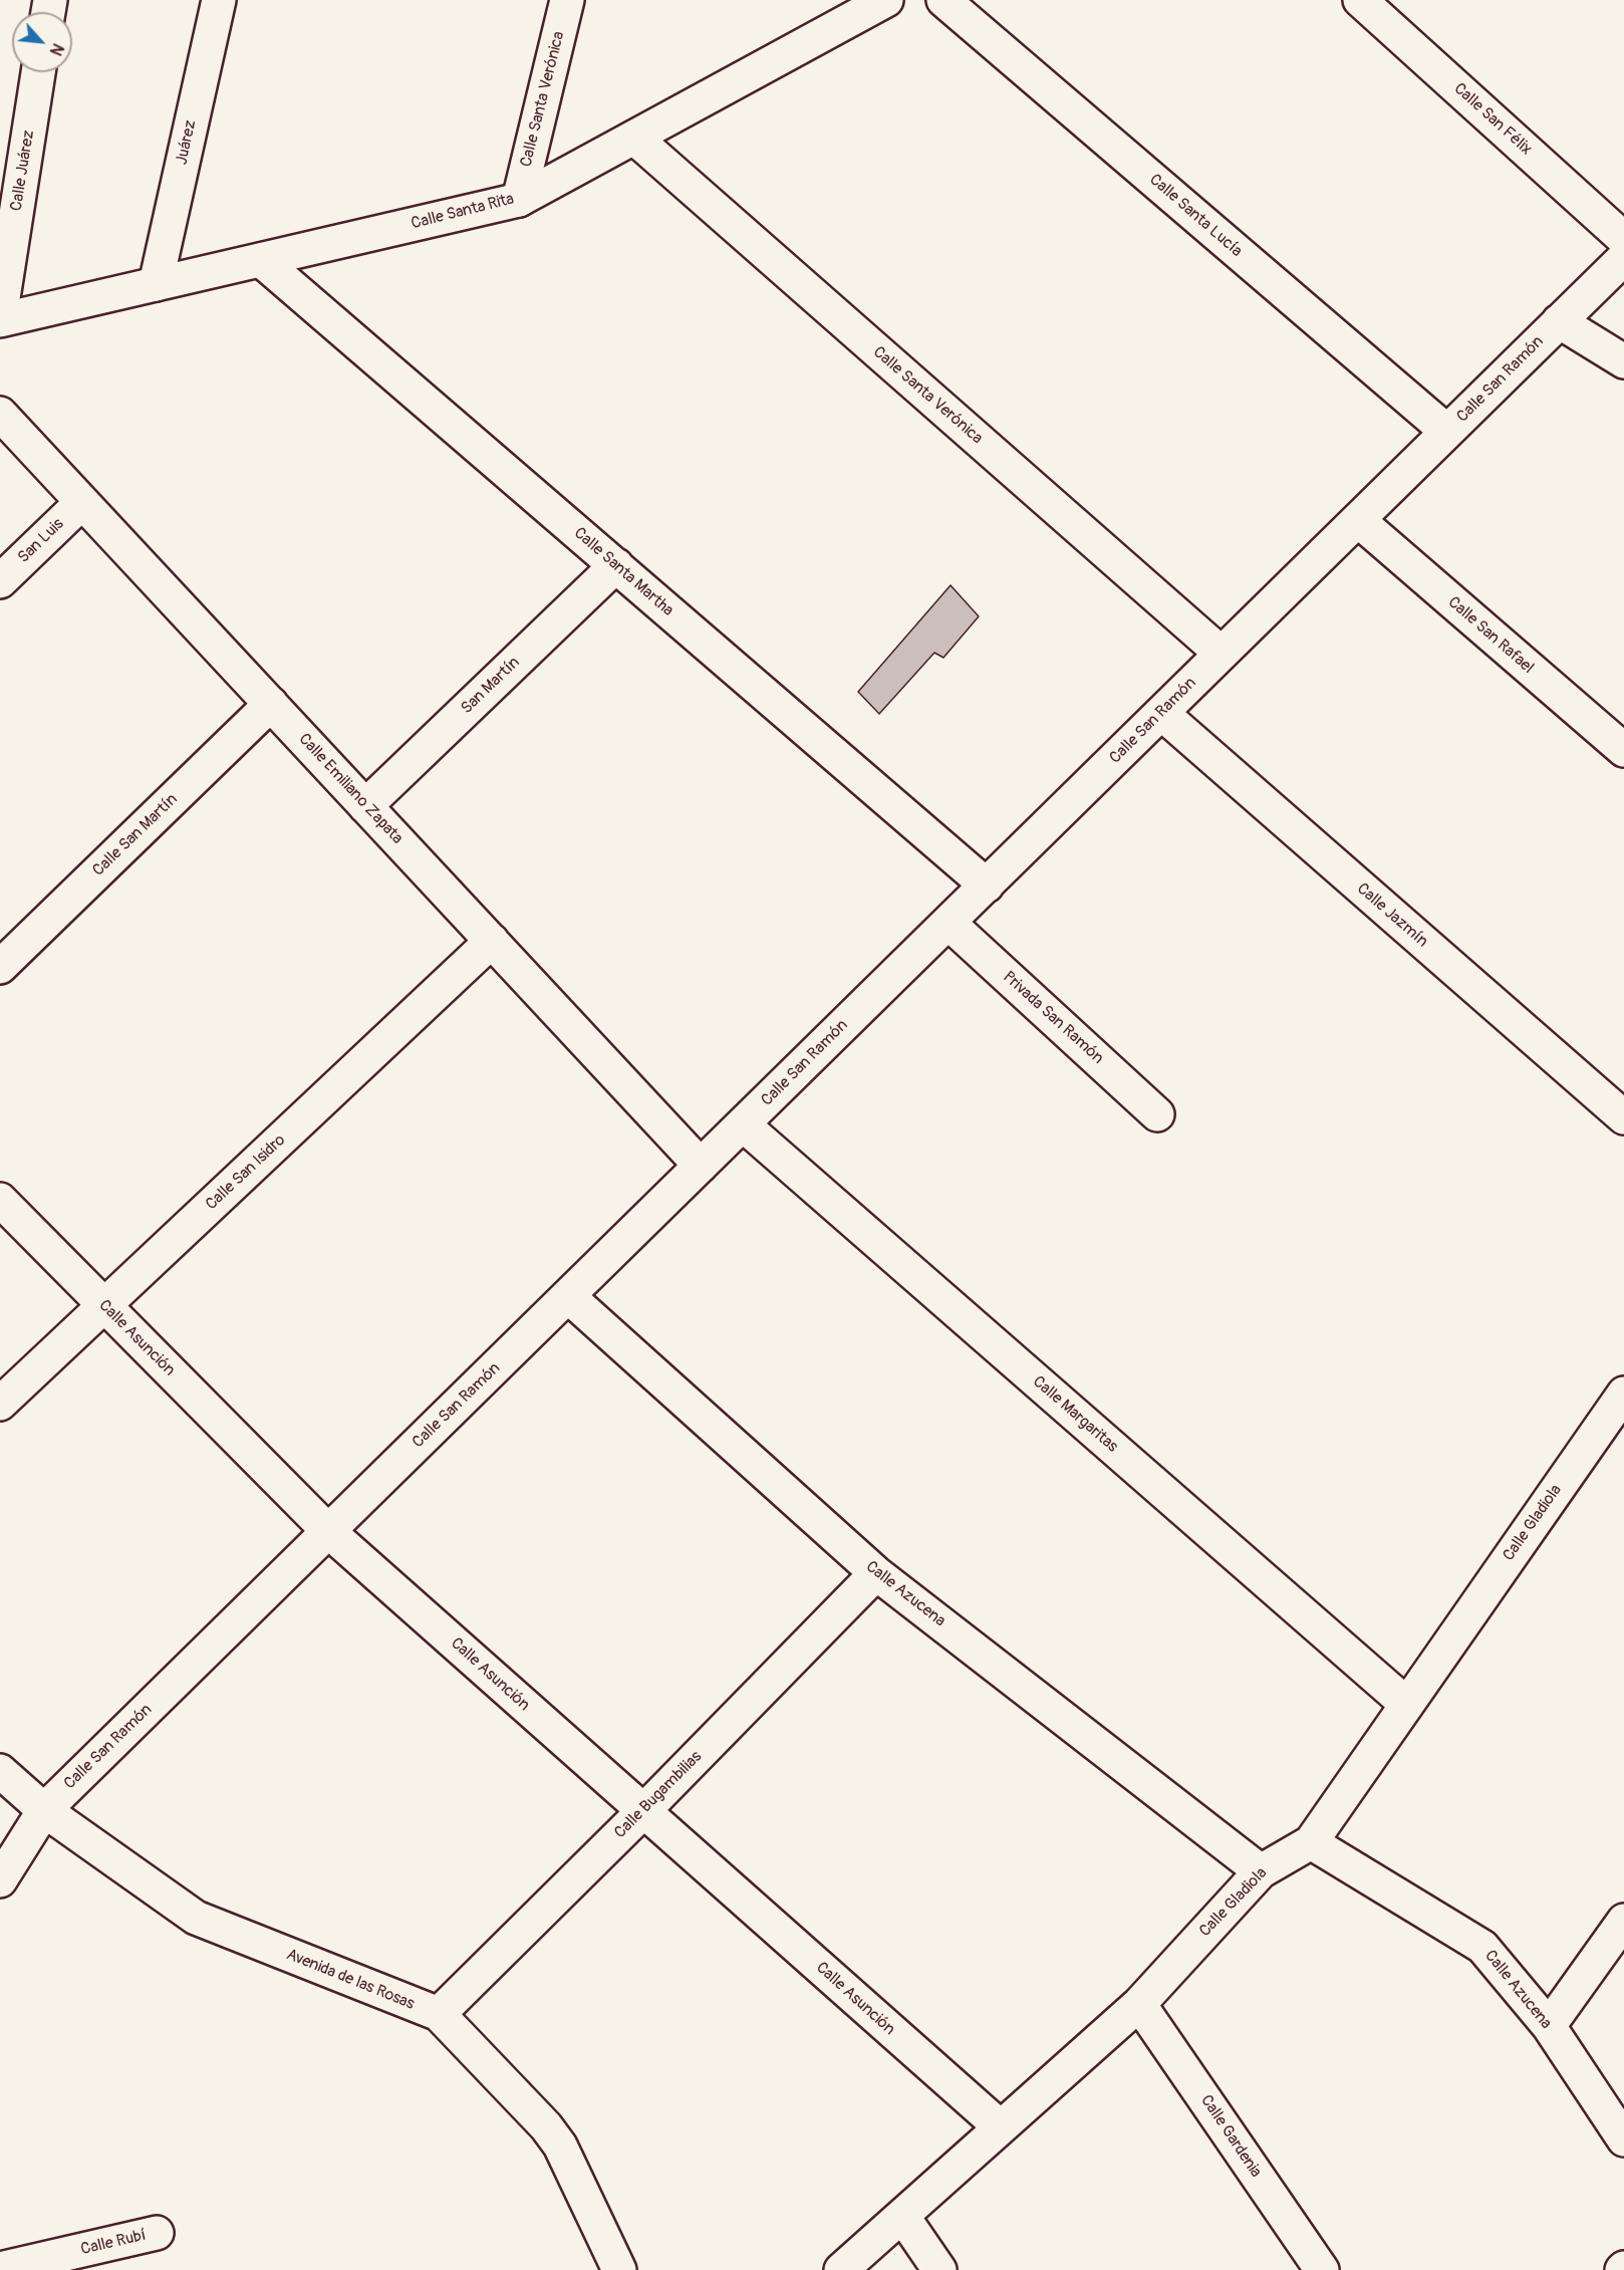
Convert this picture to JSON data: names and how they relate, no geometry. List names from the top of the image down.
{
  "streets": {
    "street": [
      "Calle Santa Verónica",
      "Calle San Félix",
      "Juárez",
      "Calle Juárez",
      "Calle Santa Rita",
      "Calle Santa Lucía",
      "Calle San Ramón",
      "San Luis",
      "Calle Santa Martha",
      "Calle San Rafael",
      "San Martín",
      "Calle Emiliano Zapata",
      "Calle San Martín",
      "Calle Jazmín",
      "Privada San Ramón",
      "Calle San Isidro",
      "Calle Asunción",
      "Calle Margaritas",
      "Calle Gladiola",
      "Calle Azucena",
      "Calle Bugambilias",
      "Avenida de las Rosas",
      "Calle Gardenia",
      "Calle Rubí"
    ]
  },
  "crossings": [
    ["Calle Santa Verónica", "Calle Santa Rita"],
    ["Calle Santa Verónica", "Calle San Ramón"],
    ["Juárez", "Calle Santa Rita"],
    ["Calle Juárez", "Calle Santa Rita"],
    ["Calle Santa Rita", "Calle Santa Martha"],
    ["Calle Santa Lucía", "Calle San Ramón"],
    ["Calle San Ramón", "Calle Santa Martha"],
    ["Calle San Ramón", "Calle San Rafael"],
    ["Calle San Ramón", "Calle Emiliano Zapata"],
    ["Calle San Ramón", "Calle Jazmín"],
    ["Calle San Ramón", "Privada San Ramón"],
    ["Calle San Ramón", "Calle Asunción"],
    ["Calle San Ramón", "Calle Margaritas"],
    ["Calle San Ramón", "Calle Azucena"],
    ["Calle San Ramón", "Avenida de las Rosas"],
    ["San Luis", "Calle Emiliano Zapata"],
    ["Calle Santa Martha", "San Martín"],
    ["San Martín", "Calle Emiliano Zapata"],
    ["Calle Emiliano Zapata", "Calle San Martín"],
    ["Calle Emiliano Zapata", "Calle San Isidro"],
    ["Calle San Isidro", "Calle Asunción"],
    ["Calle Asunción", "Calle Gladiola"],
    ["Calle Asunción", "Calle Bugambilias"],
    ["Calle Margaritas", "Calle Gladiola"],
    ["Calle Gladiola", "Calle Azucena"],
    ["Calle Gladiola", "Calle Gardenia"],
    ["Calle Azucena", "Calle Bugambilias"],
    ["Calle Bugambilias", "Avenida de las Rosas"]
  ],
  "north": "bottom right"
}
